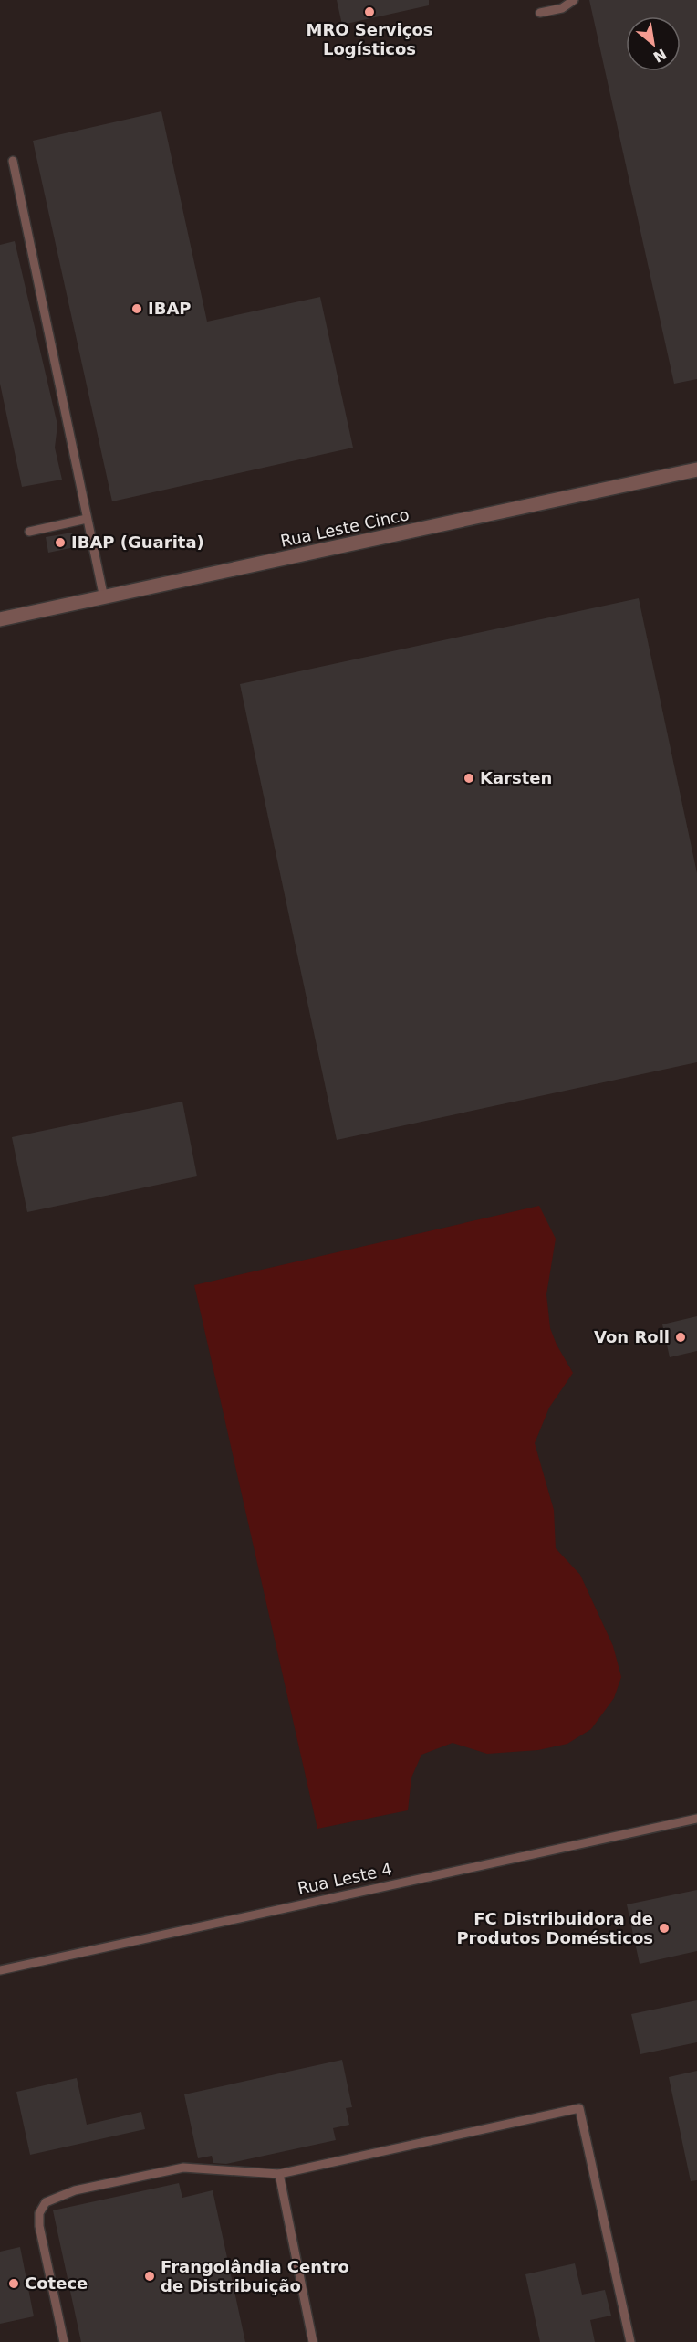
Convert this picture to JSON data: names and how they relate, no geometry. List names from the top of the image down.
{
  "streets": {
    "street": ["Rua Leste Cinco"],
    "lane": ["Rua Leste 4"]
  },
  "places": [
    "MRO Serviços Logísticos",
    "IBAP",
    "IBAP (Guarita)",
    "Karsten",
    "Von Roll",
    "FC Distribuidora de Produtos Domésticos",
    "Frangolândia Centro de Distribuição",
    "Cotece"
  ],
  "north": "bottom right"
}
